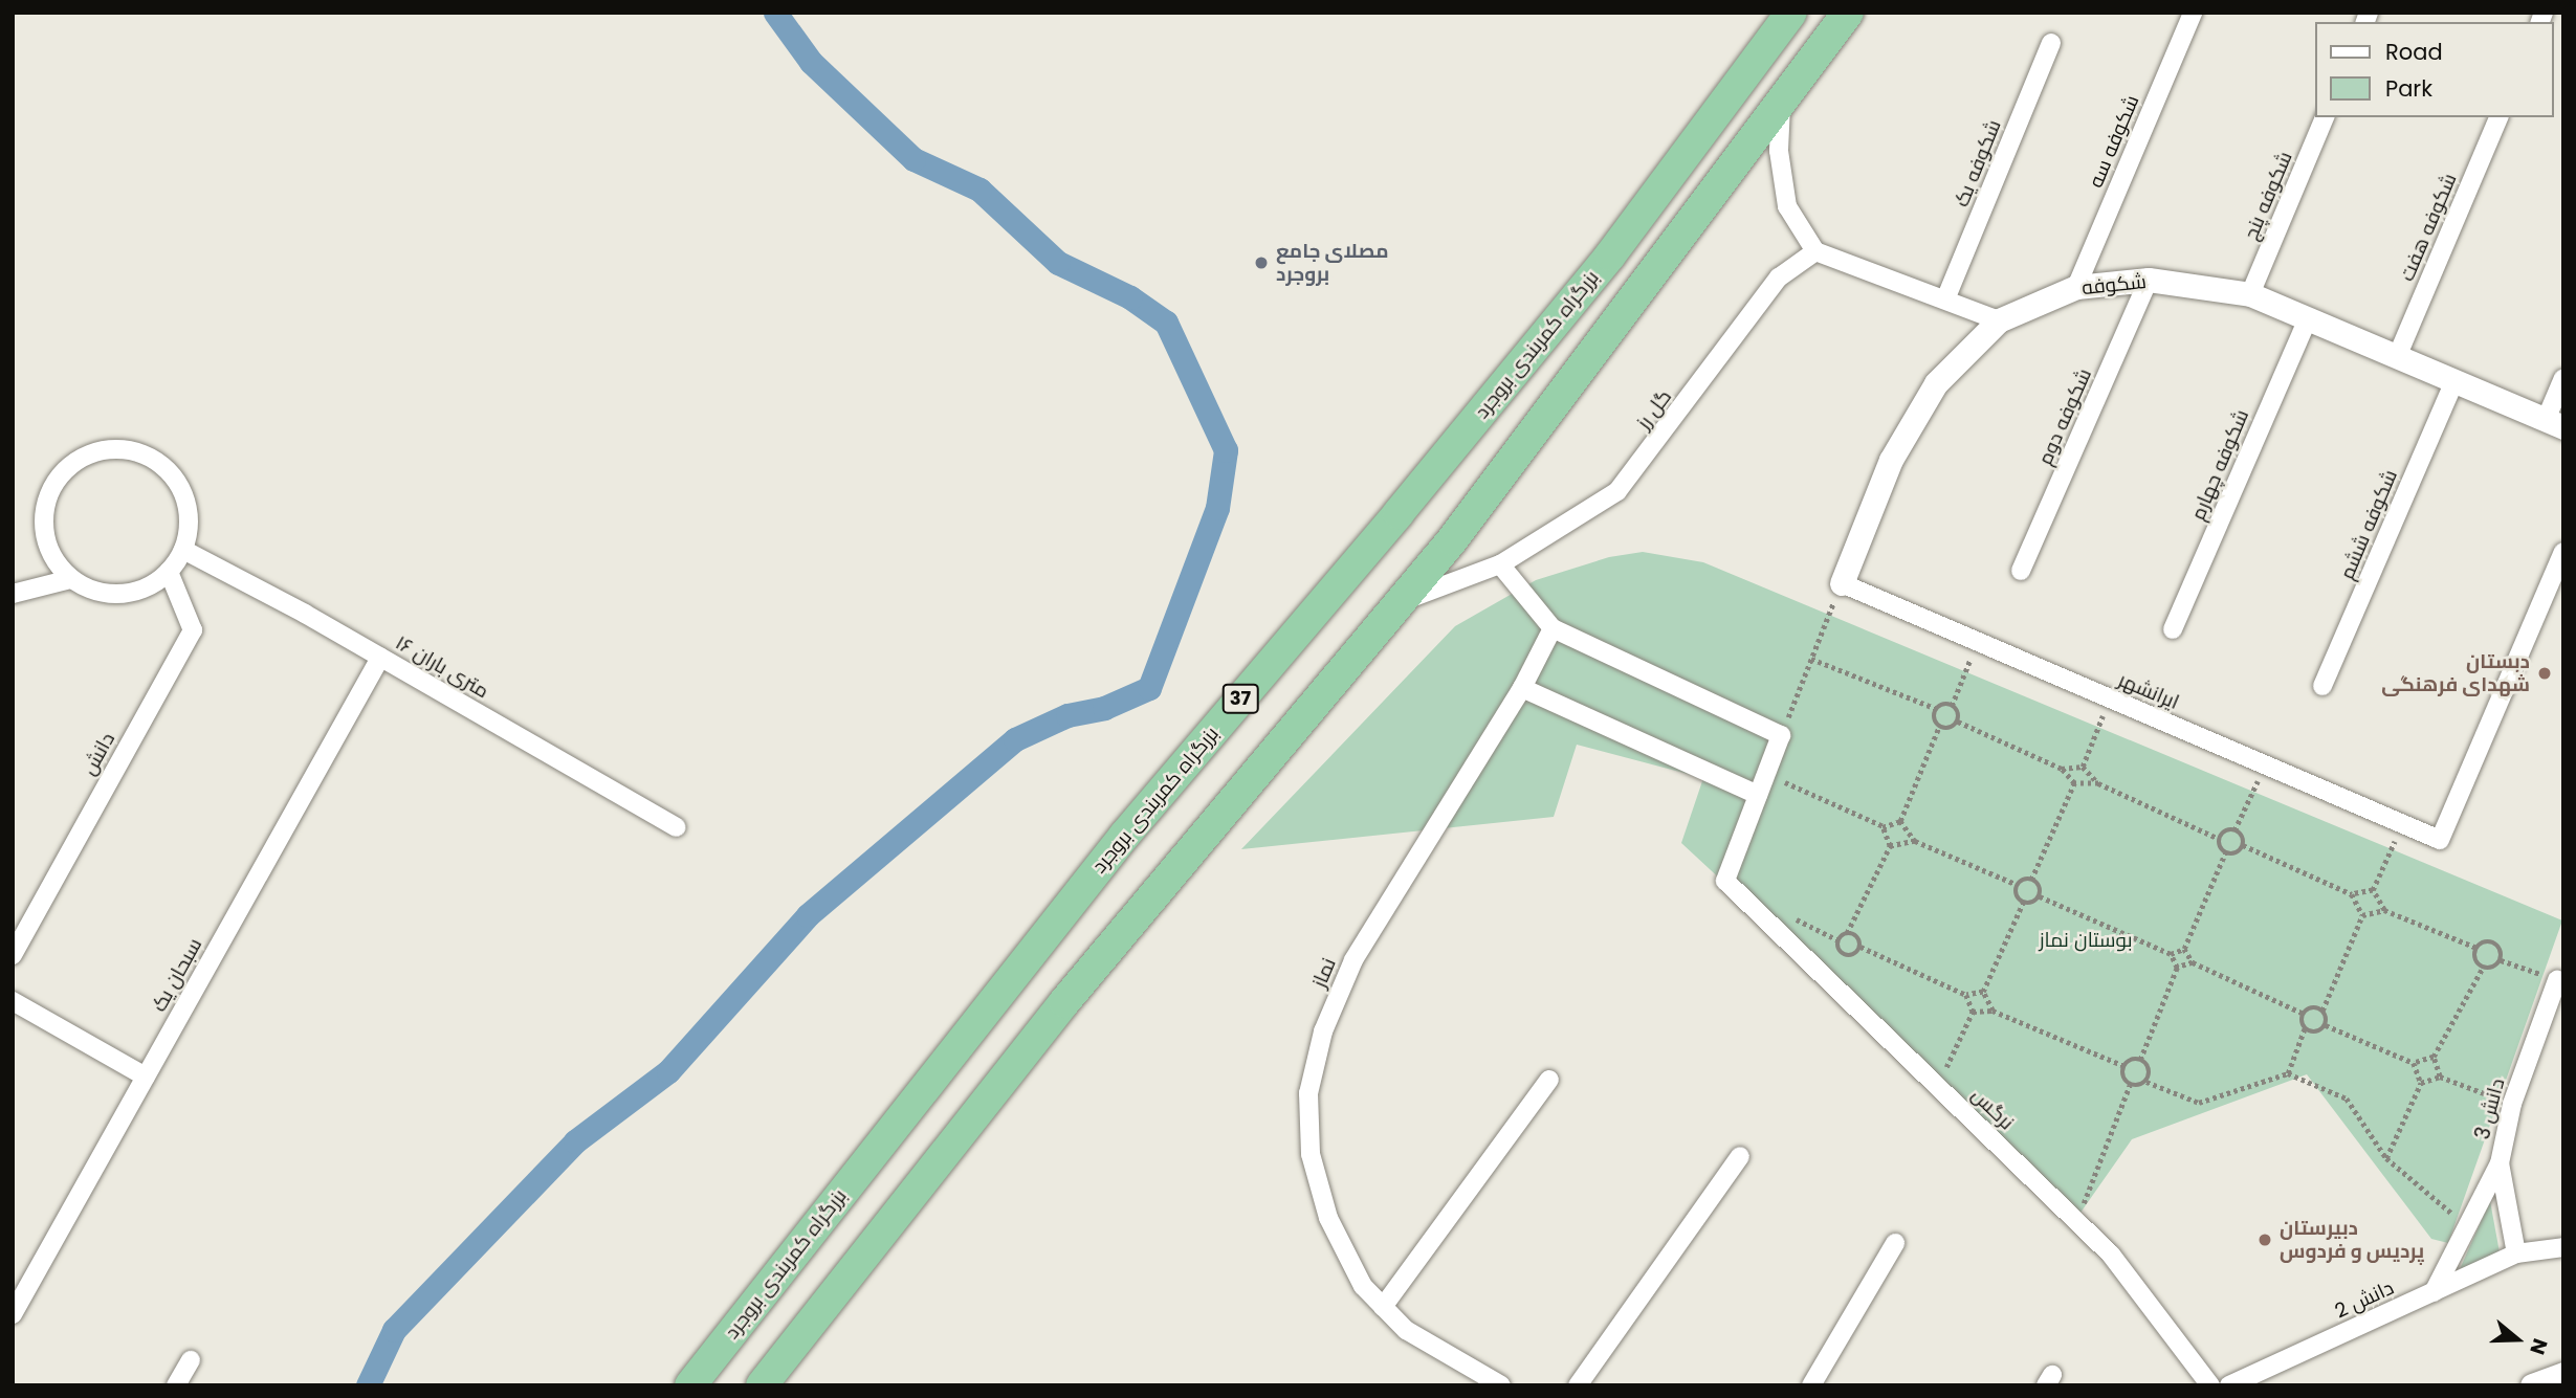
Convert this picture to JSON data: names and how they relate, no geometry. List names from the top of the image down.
{
  "streets": {
    "highway": ["بزرگراه کمربندی بروجرد", "37"],
    "street": [
      "شکوفه سه",
      "شکوفه یک",
      "شکوفه پنج",
      "شکوفه هفت",
      "شکوفه",
      "گل رز",
      "شکوفه دوم",
      "شکوفه چهارم",
      "شکوفه ششم",
      "۱۶ متری باران",
      "ایرانشهر",
      "دانش",
      "نماز",
      "سبحان یک",
      "نرگس",
      "دانش 3",
      "دانش 2"
    ]
  },
  "crossings": [
    ["شکوفه سه", "شکوفه"],
    ["شکوفه پنج", "شکوفه"],
    ["شکوفه هفت", "شکوفه"],
    ["شکوفه", "شکوفه دوم"],
    ["شکوفه", "شکوفه چهارم"],
    ["شکوفه", "شکوفه ششم"],
    ["شکوفه", "ایرانشهر"],
    ["۱۶ متری باران", "دانش"],
    ["۱۶ متری باران", "سبحان یک"],
    ["دانش 3", "دانش 2"]
  ],
  "parks": ["بوستان نماز"],
  "places": ["مصلای جامع بروجرد", "دبستان شهدای فرهنگی", "دبیرستان پردیس و فردوس"],
  "legend": ["Road", "Park"],
  "north": "right"
}
